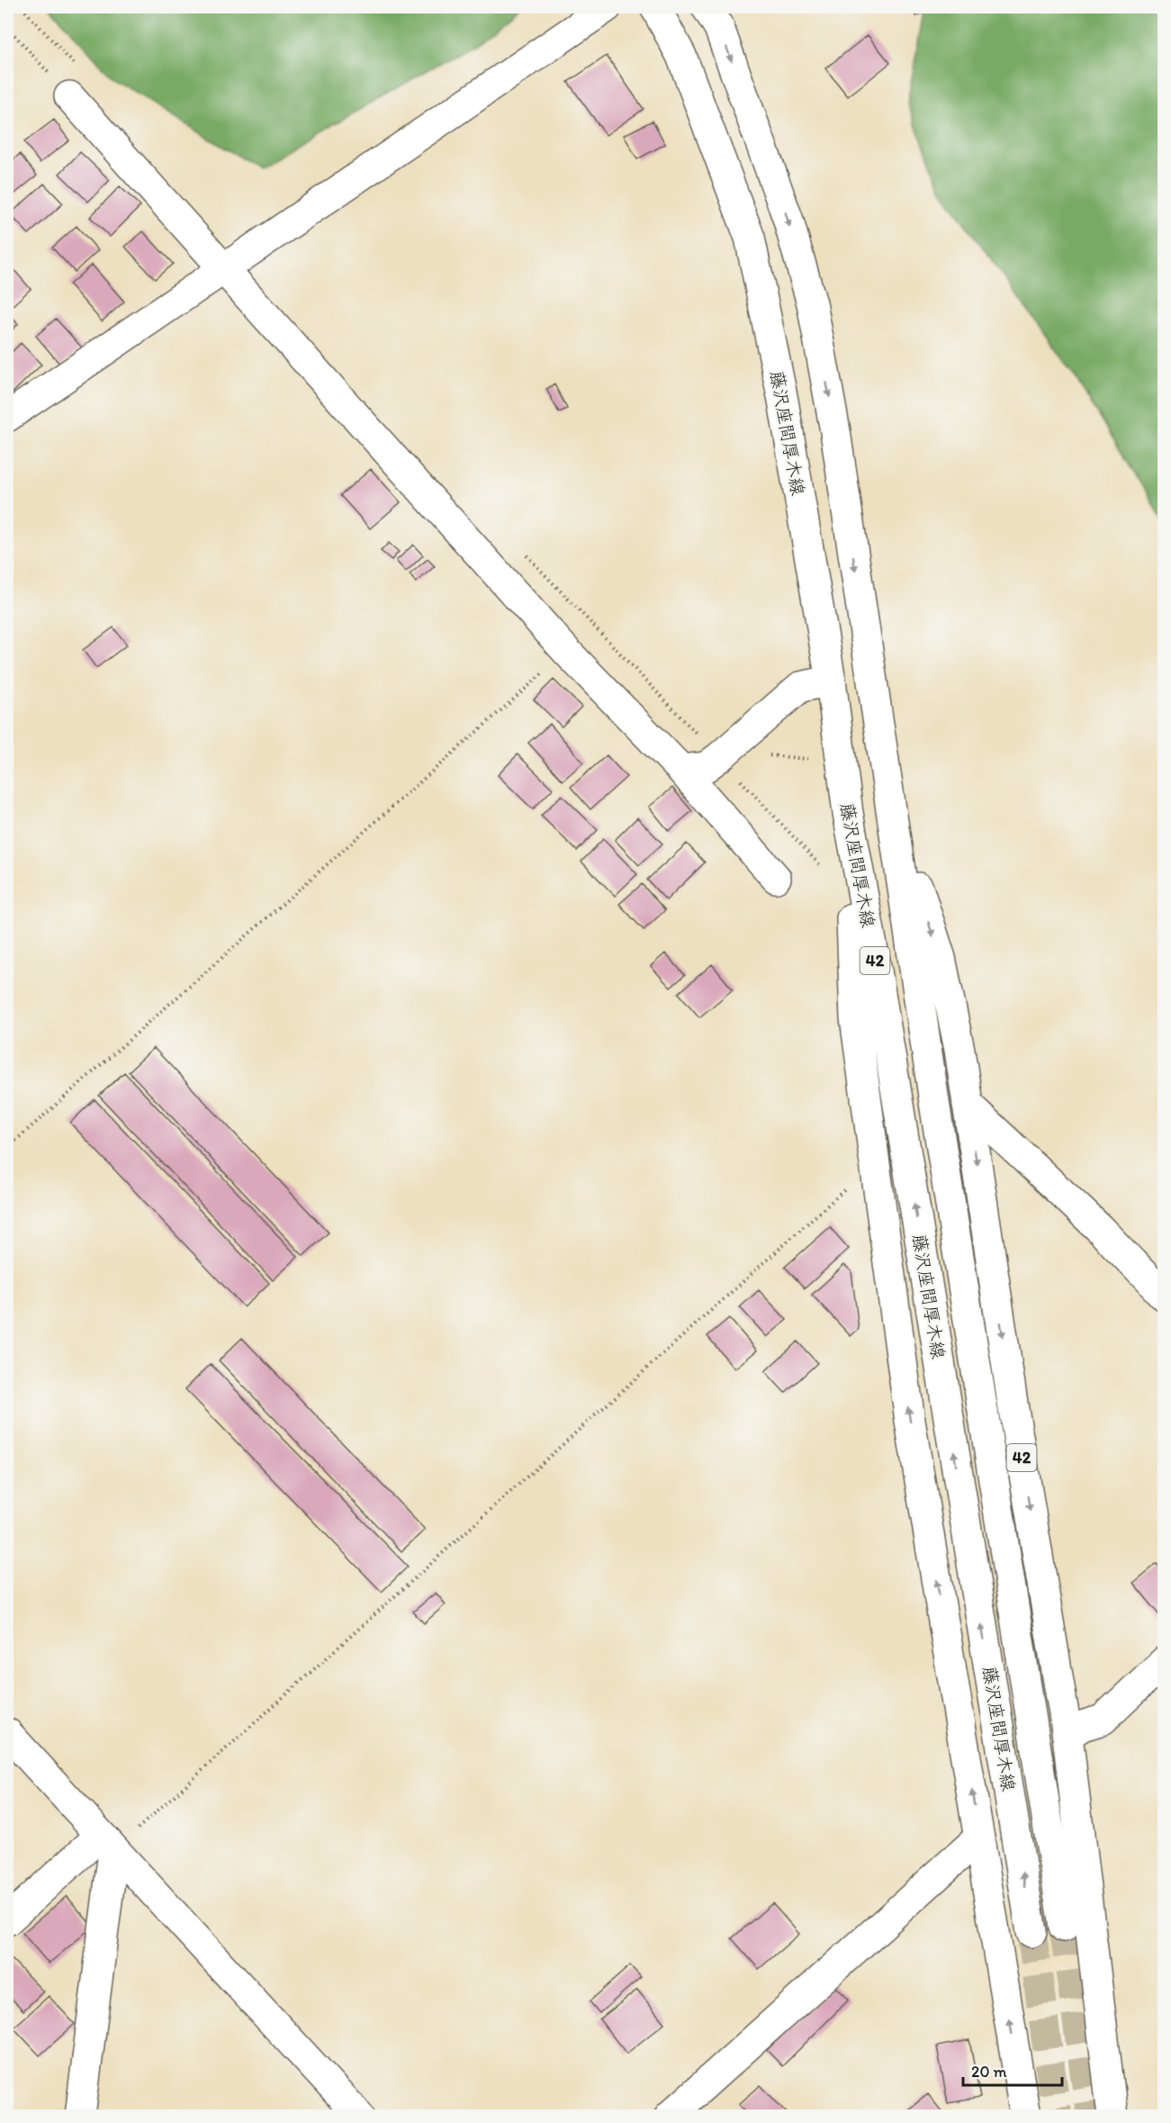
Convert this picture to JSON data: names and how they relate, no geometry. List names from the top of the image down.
{
  "streets": {
    "main road": ["藤沢座間厚木線", "42"]
  },
  "crossings": [
    ["藤沢座間厚木線", "42"]
  ],
  "scale_bar": "20 m"
}
